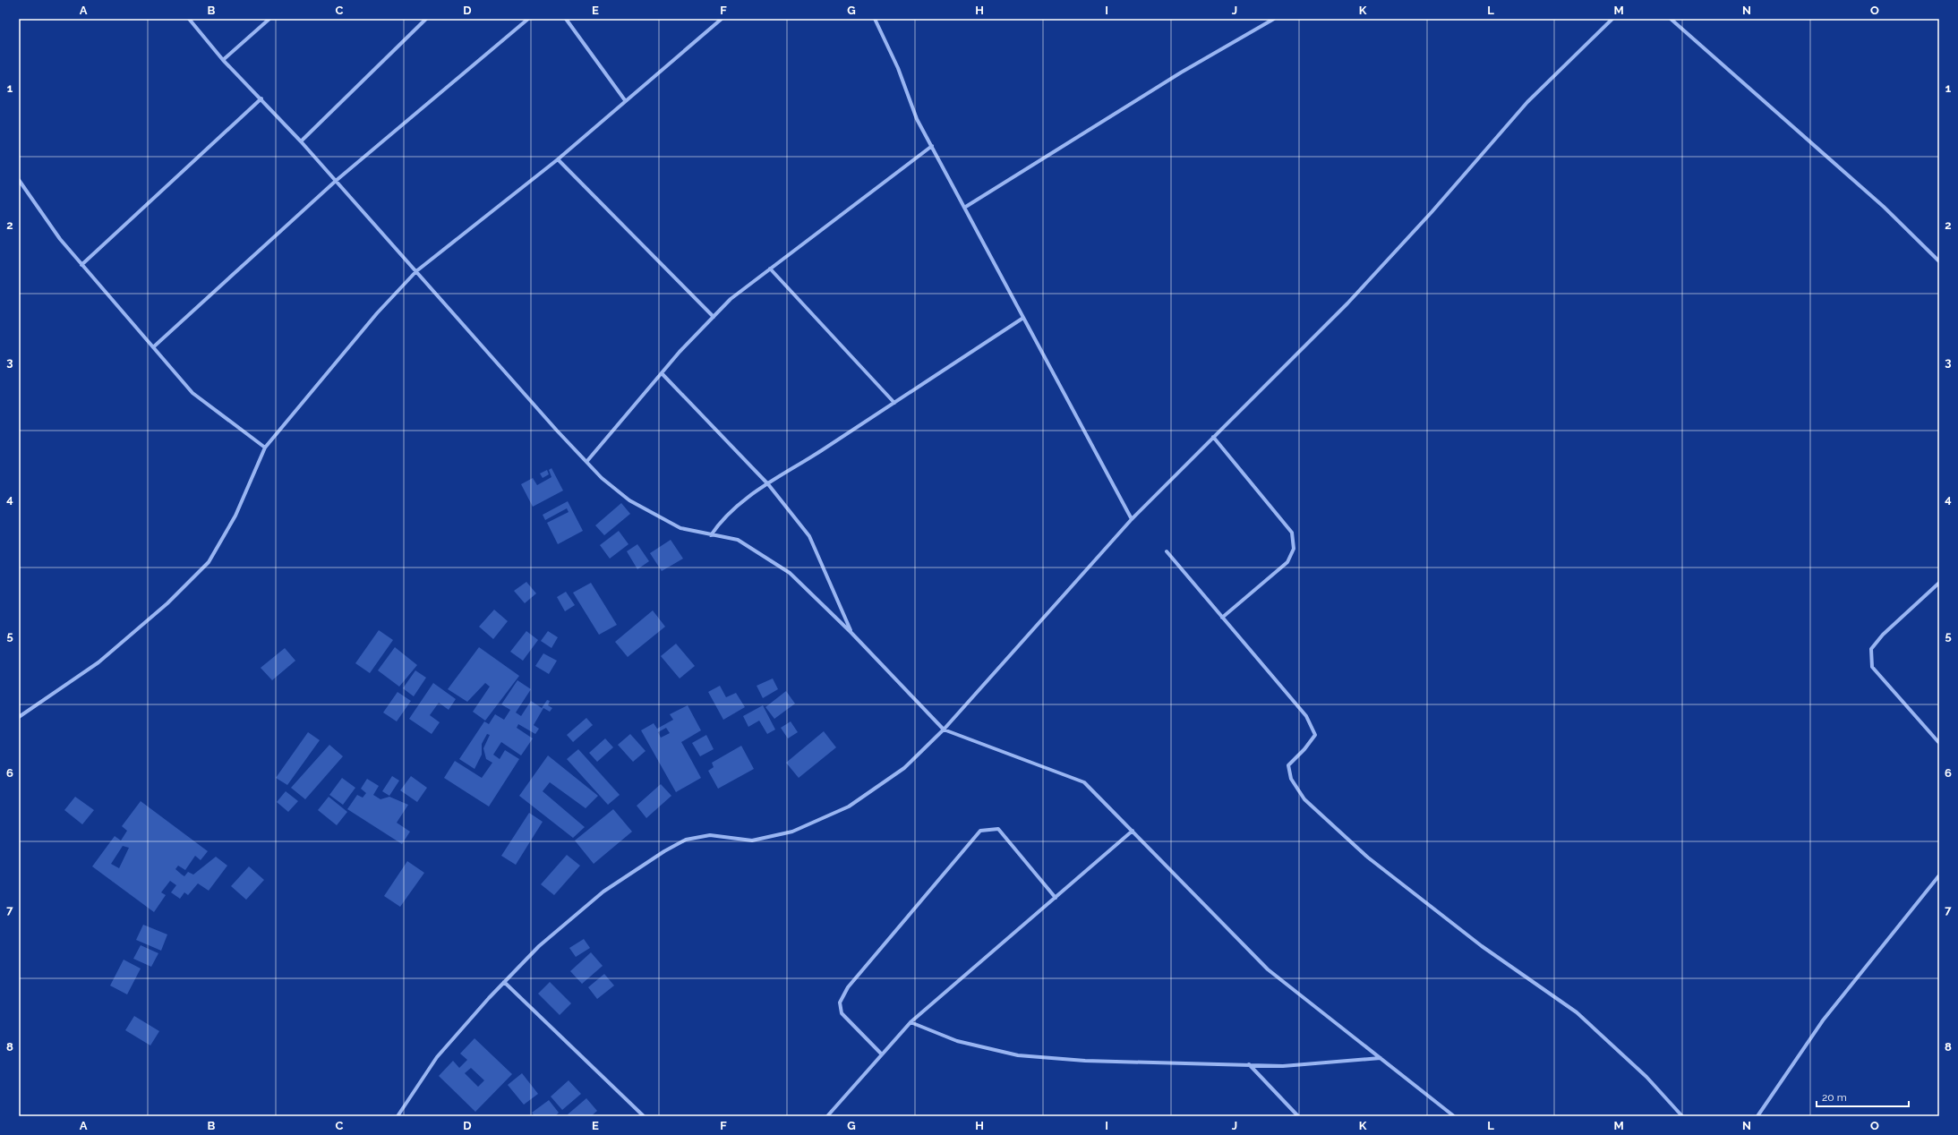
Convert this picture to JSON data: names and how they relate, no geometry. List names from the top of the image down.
{
  "scale_bar": "20 m",
  "grid": {
    "columns": [
      "A",
      "B",
      "C",
      "D",
      "E",
      "F",
      "G",
      "H",
      "I",
      "J",
      "K",
      "L",
      "M",
      "N",
      "O"
    ],
    "rows": [
      "1",
      "2",
      "3",
      "4",
      "5",
      "6",
      "7",
      "8"
    ]
  }
}
